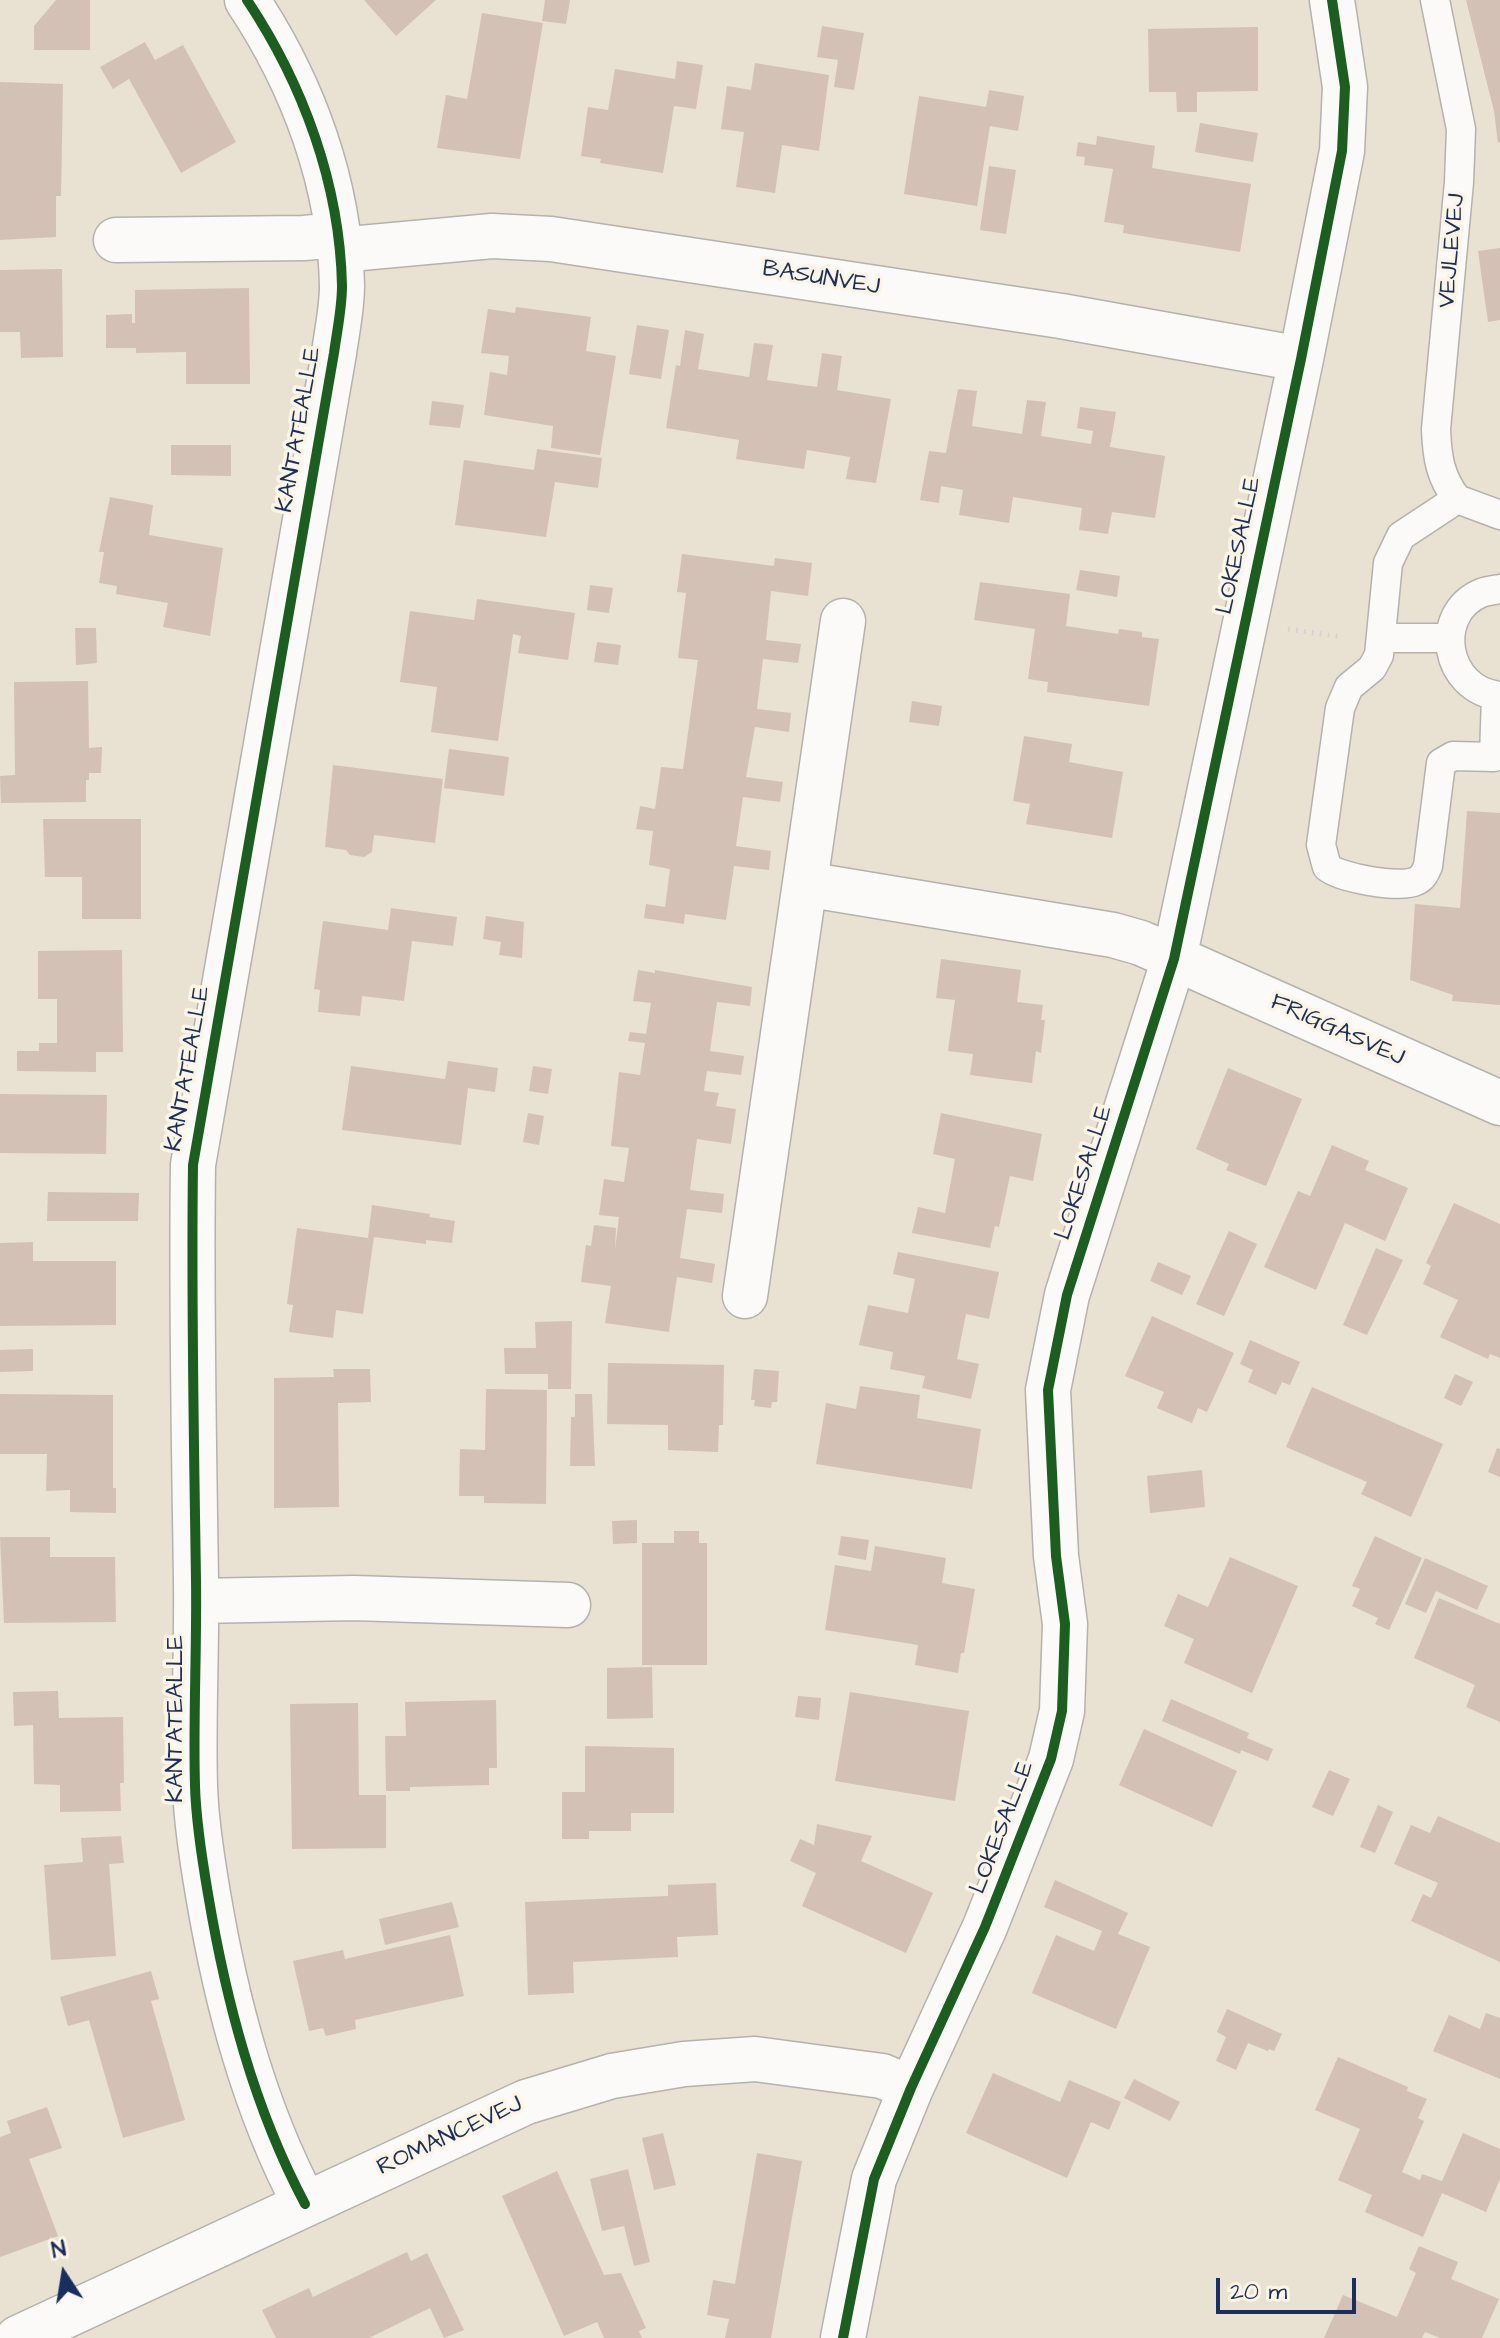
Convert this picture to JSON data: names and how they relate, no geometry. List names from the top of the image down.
{
  "streets": {
    "street": [
      "BASUNVEJ",
      "KANTATEALLE",
      "LOKESALLE",
      "FRIGGASVEJ",
      "ROMANCEVEJ"
    ],
    "lane": ["VEJLEVEJ"]
  },
  "crossings": [
    ["BASUNVEJ", "KANTATEALLE"],
    ["BASUNVEJ", "LOKESALLE"],
    ["KANTATEALLE", "ROMANCEVEJ"],
    ["LOKESALLE", "FRIGGASVEJ"],
    ["LOKESALLE", "ROMANCEVEJ"]
  ],
  "scale_bar": "20 m",
  "north": "top"
}
